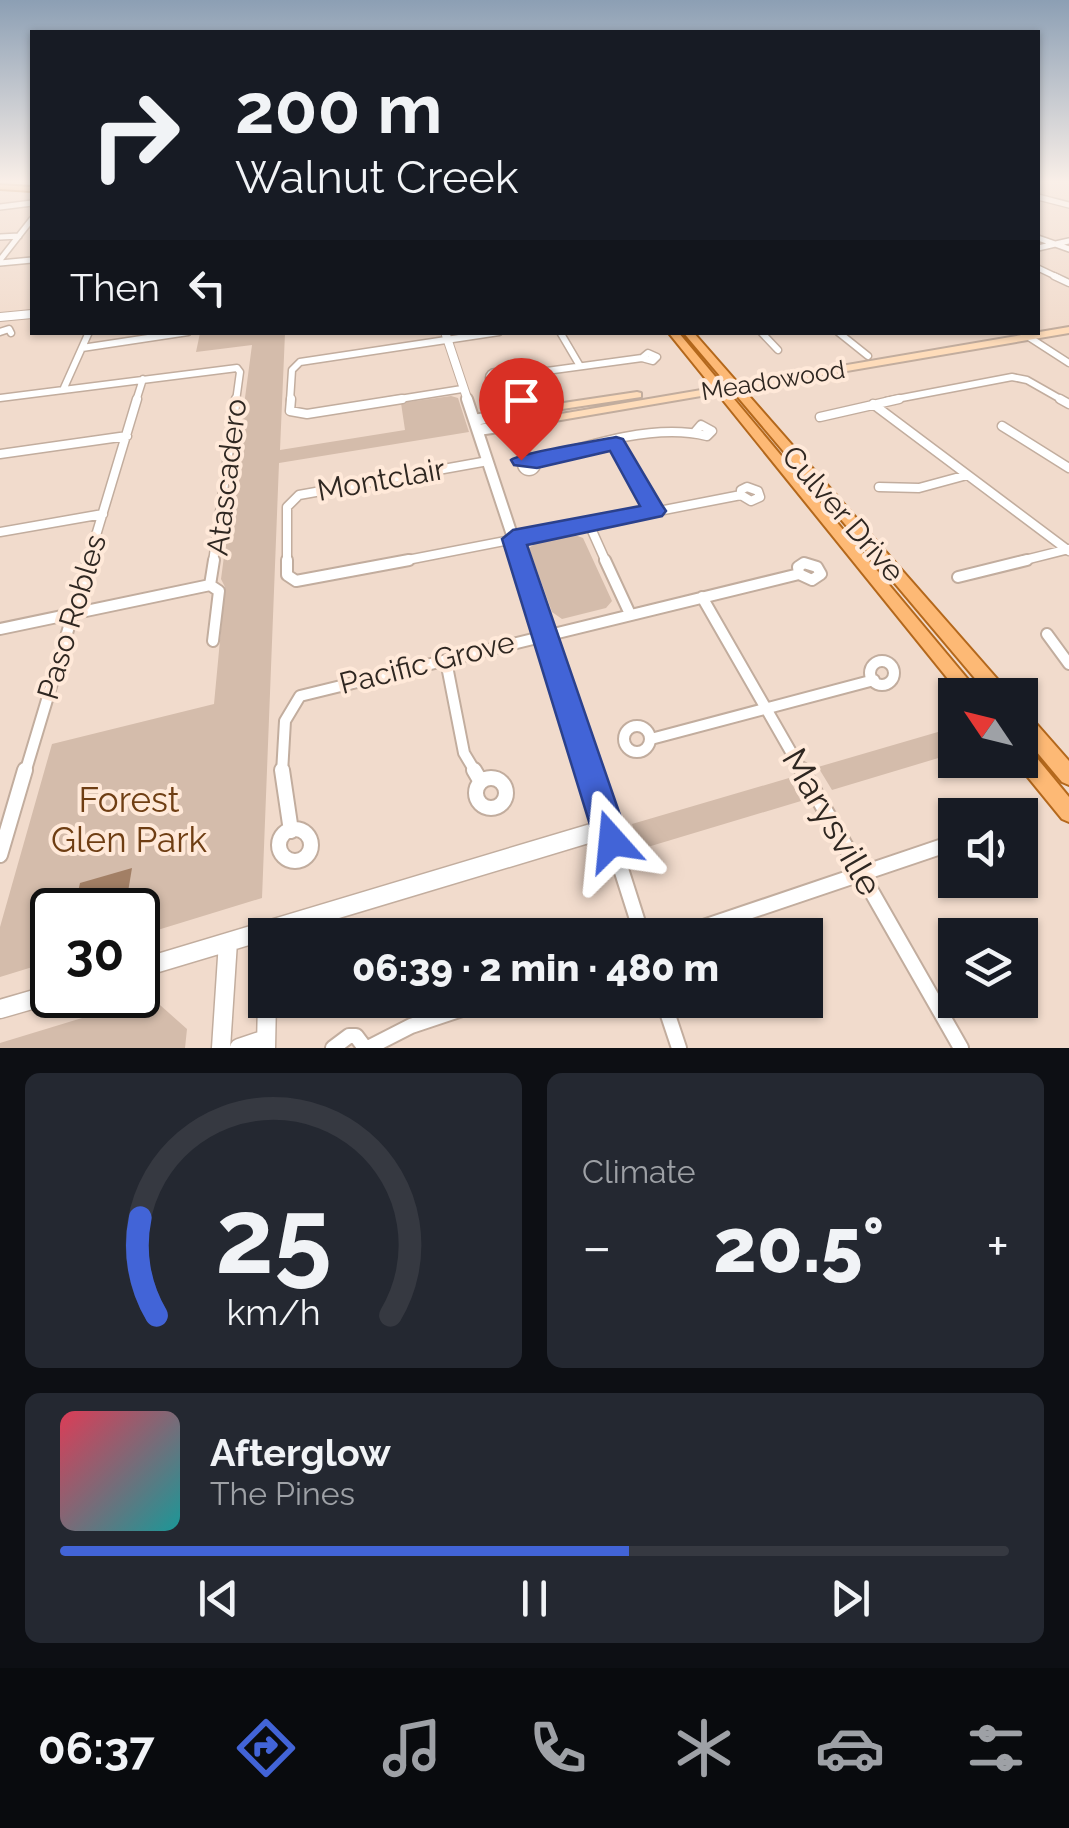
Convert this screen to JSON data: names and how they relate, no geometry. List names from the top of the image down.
{
  "streets": {
    "main road": ["Meadowood", "Culver Drive"],
    "street": [
      "Atascadero",
      "Montclair",
      "Paso Robles",
      "Pacific Grove",
      "Marysville"
    ]
  },
  "crossings": [
    ["Meadowood", "Culver Drive"],
    ["Atascadero", "Paso Robles"],
    ["Pacific Grove", "Marysville"]
  ],
  "parks": ["Forest Glen Park"],
  "north": "top left",
  "page": {
    "turn": ["200 m", "Walnut Creek"],
    "then": "Then",
    "limit": "30",
    "trip": "06:39 · 2 min · 480 m",
    "tile": "Climate",
    "heat": ["−", "20.5°", "+"],
    "song": ["Afterglow", "The Pines"],
    "tabs": "06:37",
    "gauge": ["25", "km/h"]
  }
}
